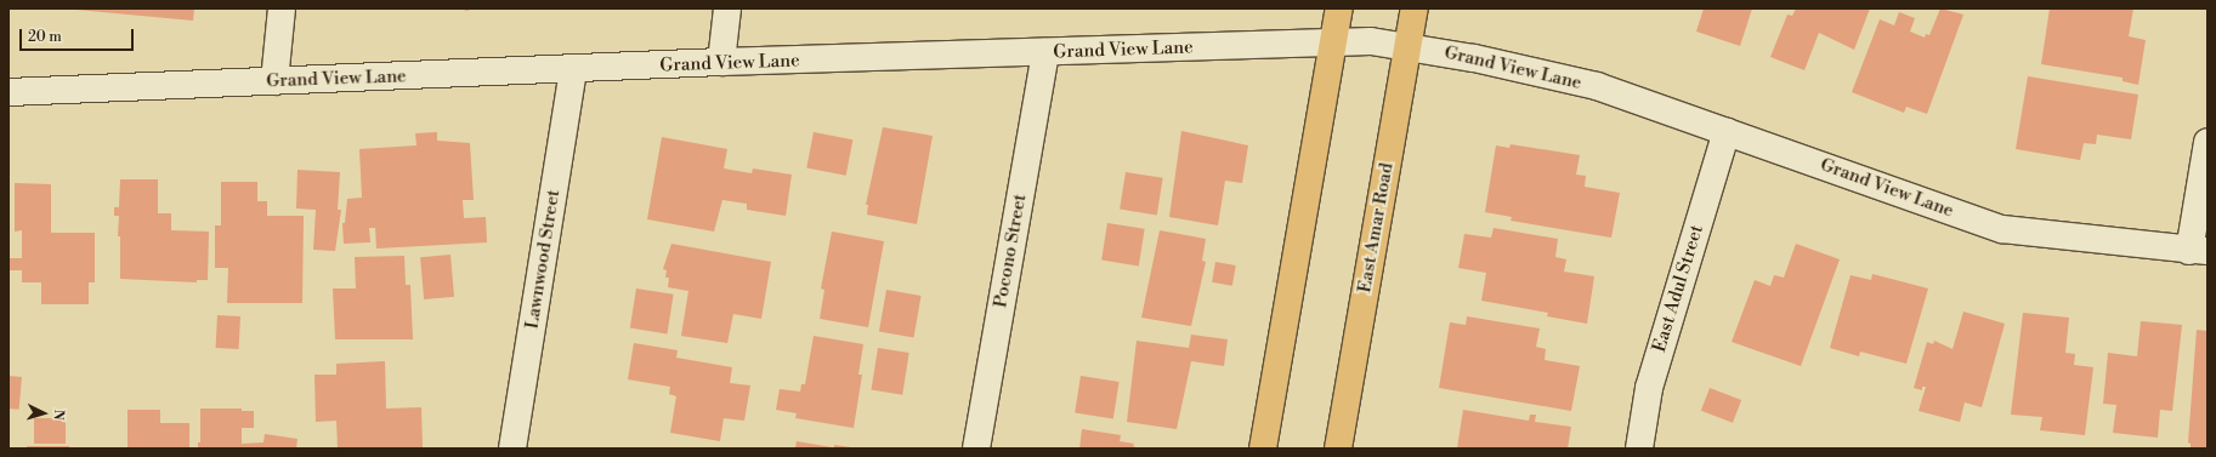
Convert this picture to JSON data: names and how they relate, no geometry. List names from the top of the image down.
{
  "streets": {
    "main road": ["East Amar Road"],
    "street": [
      "Grand View Lane",
      "Pocono Street",
      "Lawnwood Street",
      "East Adul Street"
    ]
  },
  "crossings": [
    ["Grand View Lane", "East Amar Road"],
    ["Grand View Lane", "Pocono Street"],
    ["Grand View Lane", "Lawnwood Street"],
    ["Grand View Lane", "East Adul Street"]
  ],
  "scale_bar": "20 m",
  "north": "right"
}
